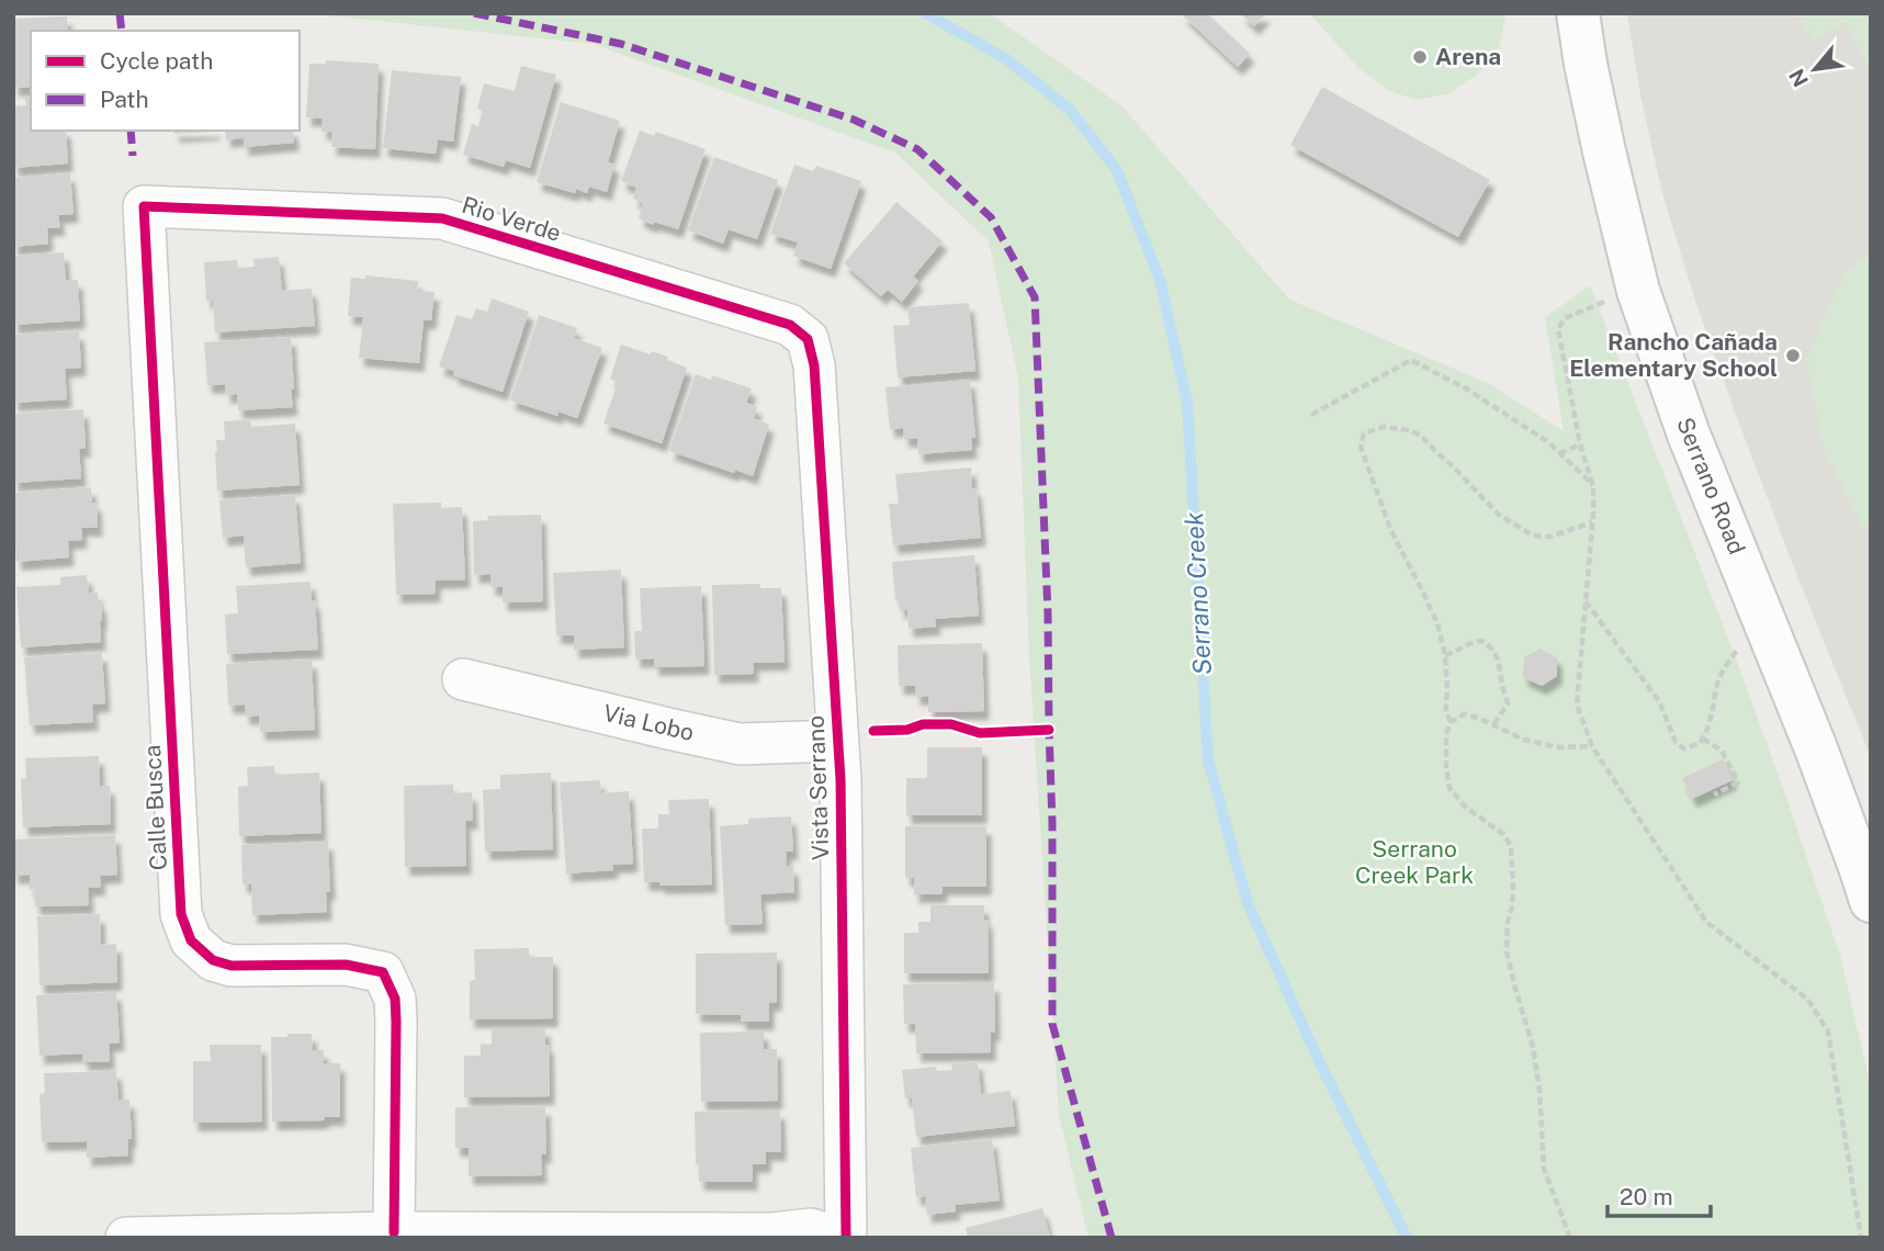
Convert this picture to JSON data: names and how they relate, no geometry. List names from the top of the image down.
{
  "streets": {
    "street": [
      "Rio Verde",
      "Serrano Road",
      "Via Lobo",
      "Vista Serrano",
      "Calle Busca"
    ]
  },
  "crossings": [
    ["Rio Verde", "Vista Serrano"],
    ["Rio Verde", "Calle Busca"],
    ["Via Lobo", "Vista Serrano"]
  ],
  "water": ["Serrano Creek"],
  "parks": ["Serrano Creek Park"],
  "places": ["Arena", "Rancho Cañada Elementary School"],
  "legend": ["Cycle path", "Path"],
  "scale_bar": "20 m",
  "north": "bottom left"
}
